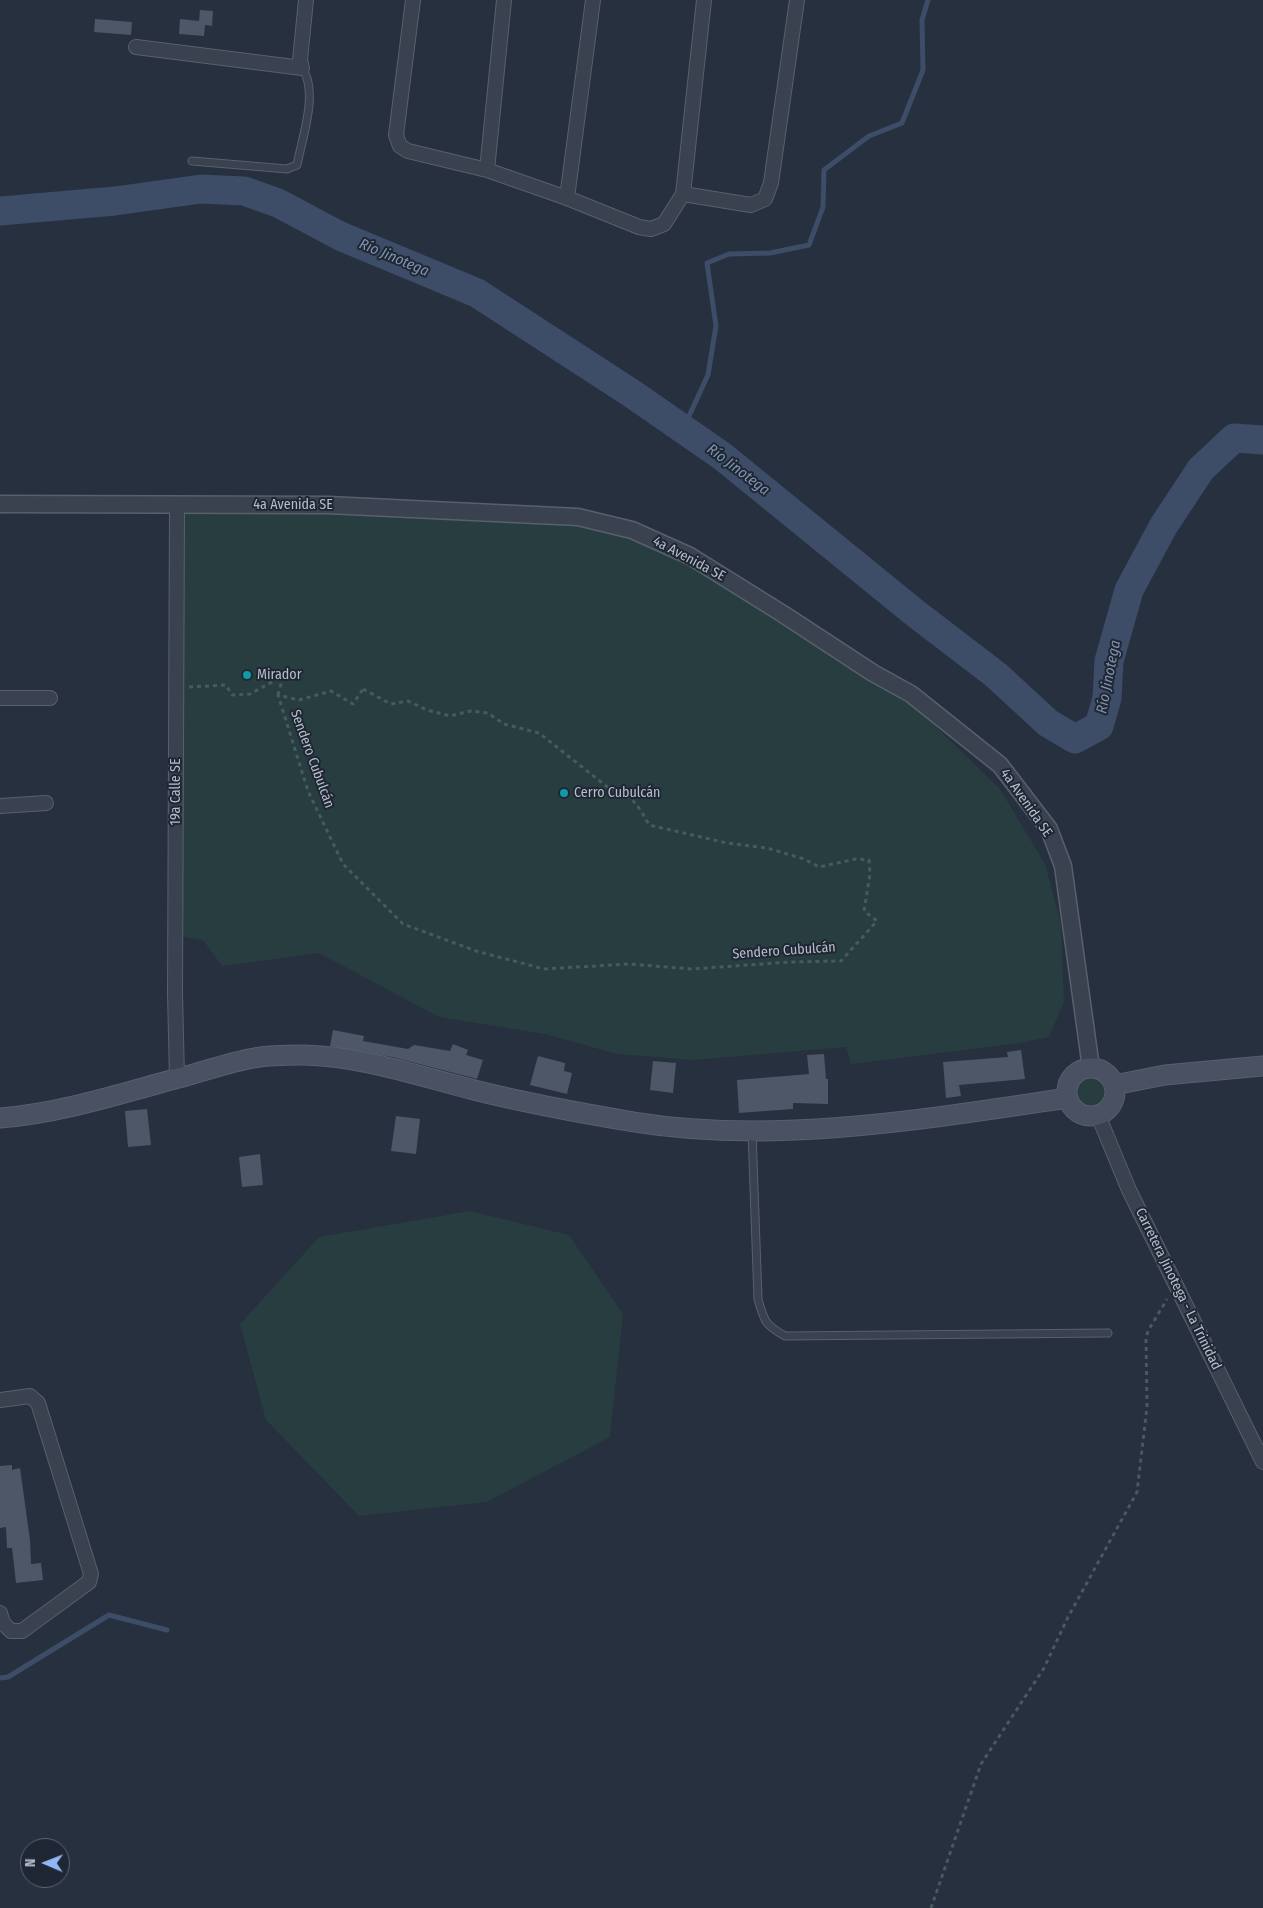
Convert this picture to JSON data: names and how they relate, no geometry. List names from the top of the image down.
{
  "streets": {
    "street": ["4a Avenida SE", "19a Calle SE", "Carretera Jinotega - La Trinidad"],
    "path": ["Sendero Cubulcán"]
  },
  "crossings": [
    ["4a Avenida SE", "19a Calle SE"],
    ["4a Avenida SE", "Carretera Jinotega - La Trinidad"]
  ],
  "water": ["Río Jinotega"],
  "places": ["Mirador", "Cerro Cubulcán"],
  "north": "left"
}
